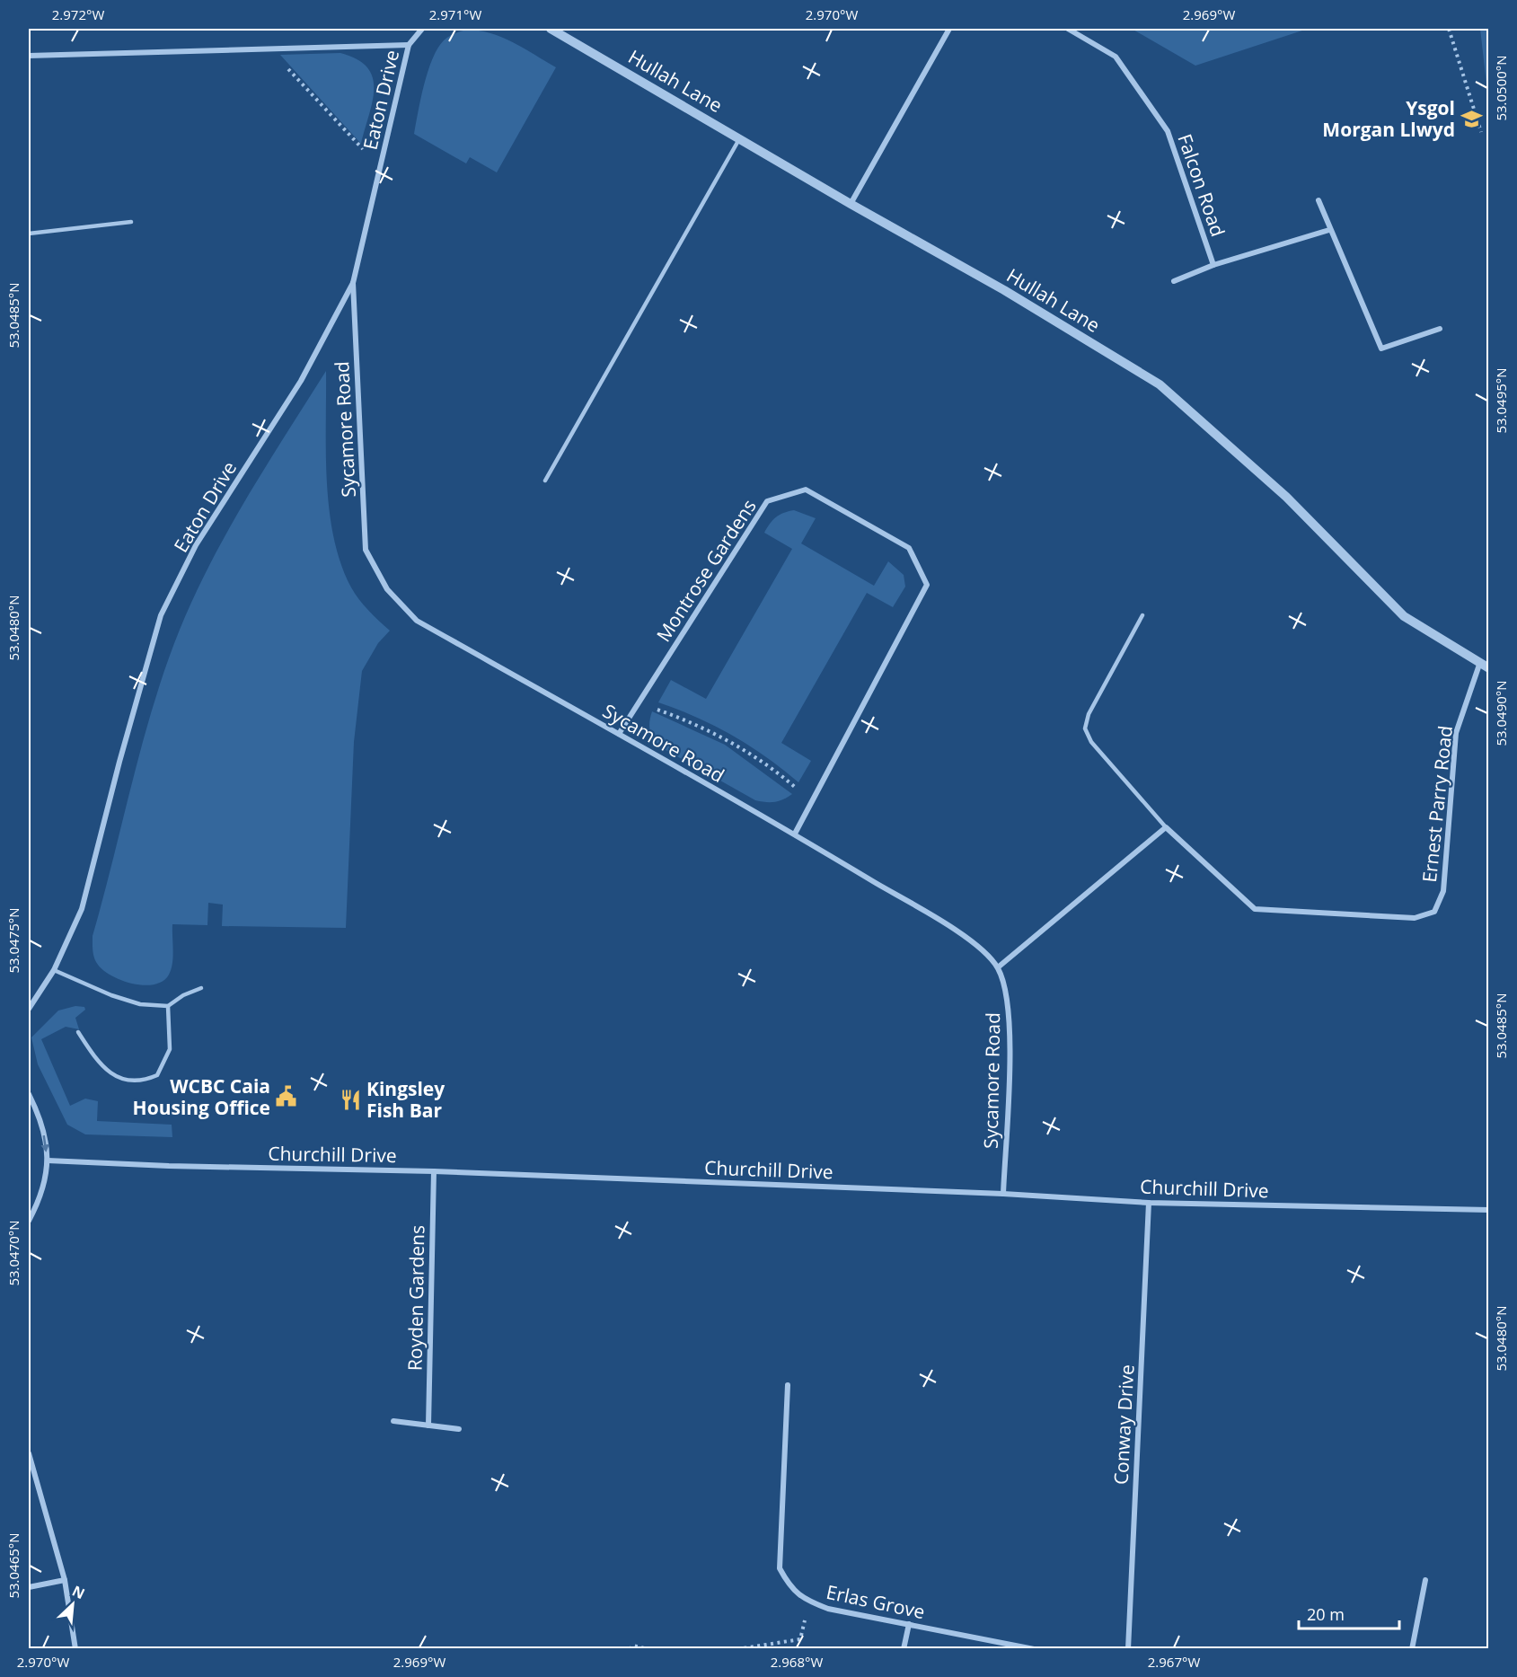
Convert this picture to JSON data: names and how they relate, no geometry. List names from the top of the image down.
{
  "streets": {
    "street": [
      "Hullah Lane",
      "Eaton Drive",
      "Falcon Road",
      "Sycamore Road",
      "Montrose Gardens",
      "Ernest Parry Road",
      "Churchill Drive",
      "Royden Gardens",
      "Conway Drive",
      "Erlas Grove"
    ]
  },
  "crossings": [
    ["Hullah Lane", "Ernest Parry Road"],
    ["Eaton Drive", "Sycamore Road"],
    ["Sycamore Road", "Montrose Gardens"],
    ["Sycamore Road", "Churchill Drive"],
    ["Churchill Drive", "Royden Gardens"],
    ["Churchill Drive", "Conway Drive"]
  ],
  "places": {
    "school or university": ["Ysgol Morgan Llwyd"],
    "public building": ["WCBC Caia Housing Office"],
    "restaurant": ["Kingsley Fish Bar"]
  },
  "scale_bar": "20 m",
  "north": "top right",
  "coordinates": [
    "2.972°W",
    "2.971°W",
    "2.970°W",
    "2.969°W",
    "53.0500°N",
    "53.0485°N",
    "53.0495°N",
    "53.0480°N",
    "53.0490°N",
    "53.0475°N",
    "53.0470°N",
    "53.0465°N",
    "2.968°W",
    "2.967°W"
  ]
}
